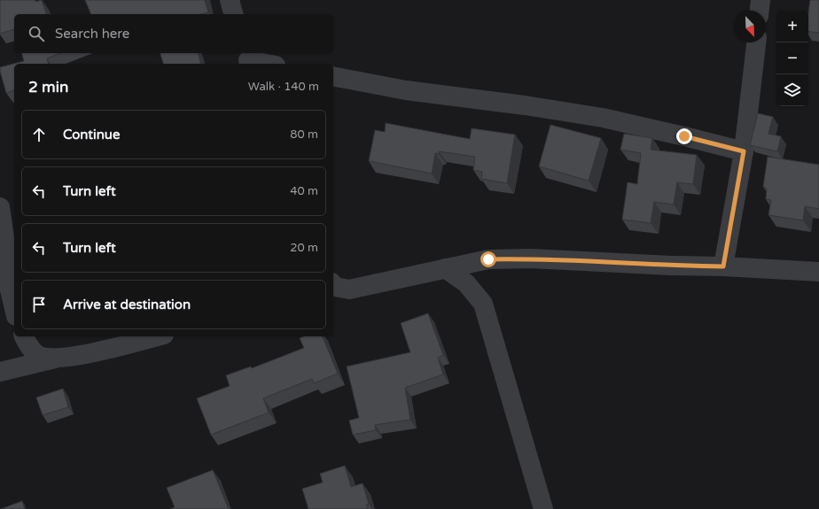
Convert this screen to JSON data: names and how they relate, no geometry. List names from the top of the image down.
{
  "north": "bottom right",
  "page": {
    "map_buttons": ["+", "−"],
    "search": "Search here",
    "heading": ["2 min", "Walk · 140 m"],
    "list": [
      ["Continue", "80 m"],
      ["Turn left", "40 m"],
      ["Turn left", "20 m"],
      "Arrive at destination"
    ]
  }
}
